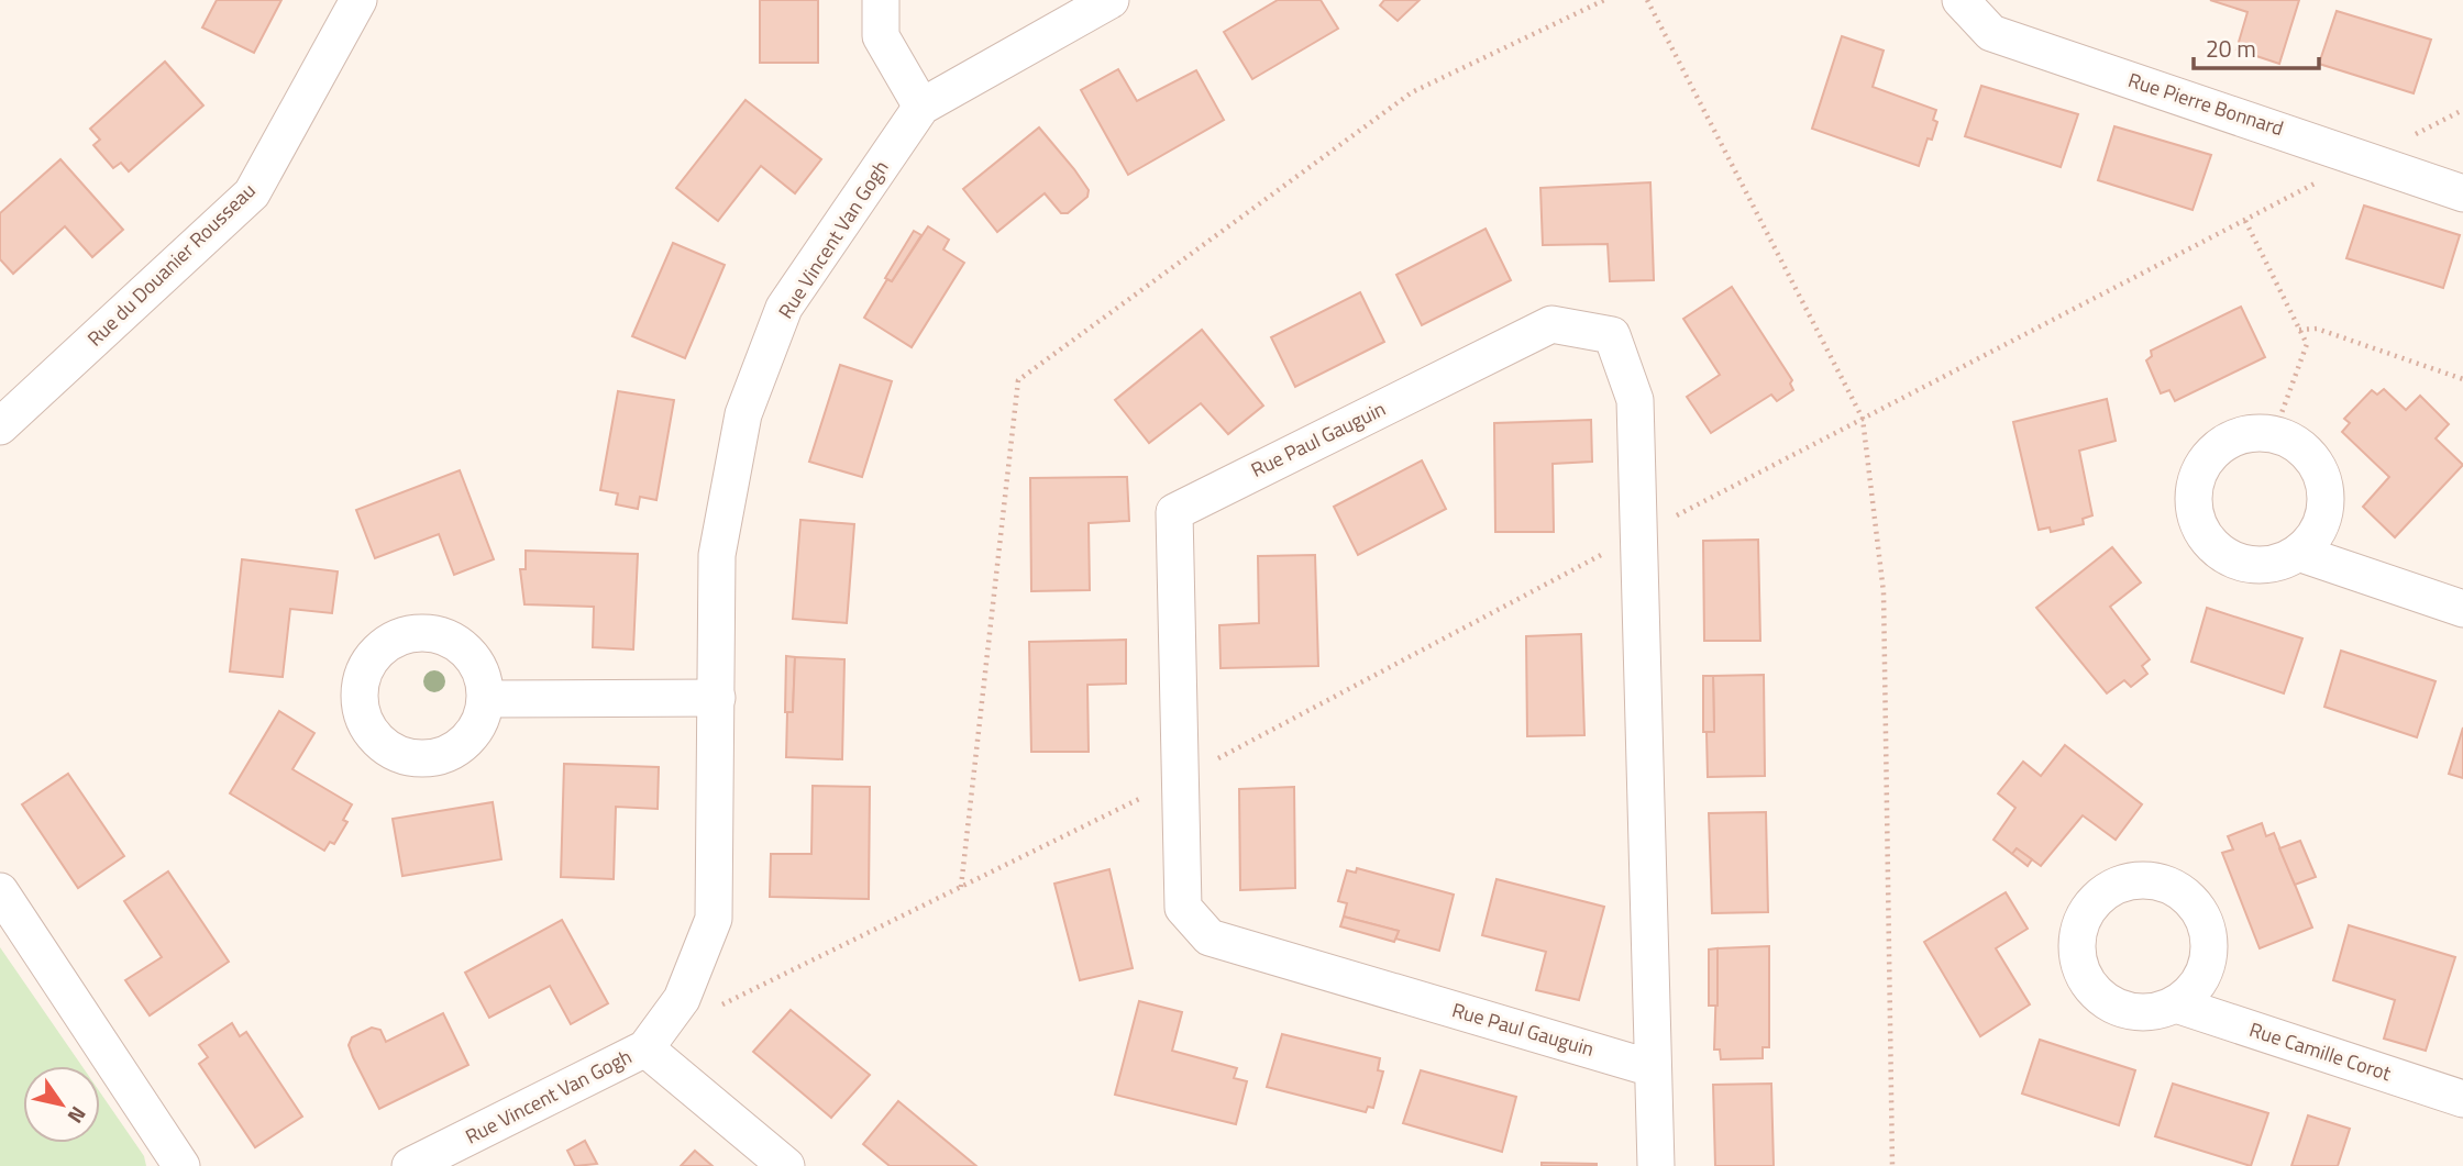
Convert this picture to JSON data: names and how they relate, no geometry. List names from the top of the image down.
{
  "streets": {
    "street": [
      "Rue Pierre Bonnard",
      "Rue Vincent Van Gogh",
      "Rue du Douanier Rousseau",
      "Rue Paul Gauguin",
      "Rue Camille Corot"
    ]
  },
  "scale_bar": "20 m",
  "north": "bottom right"
}
